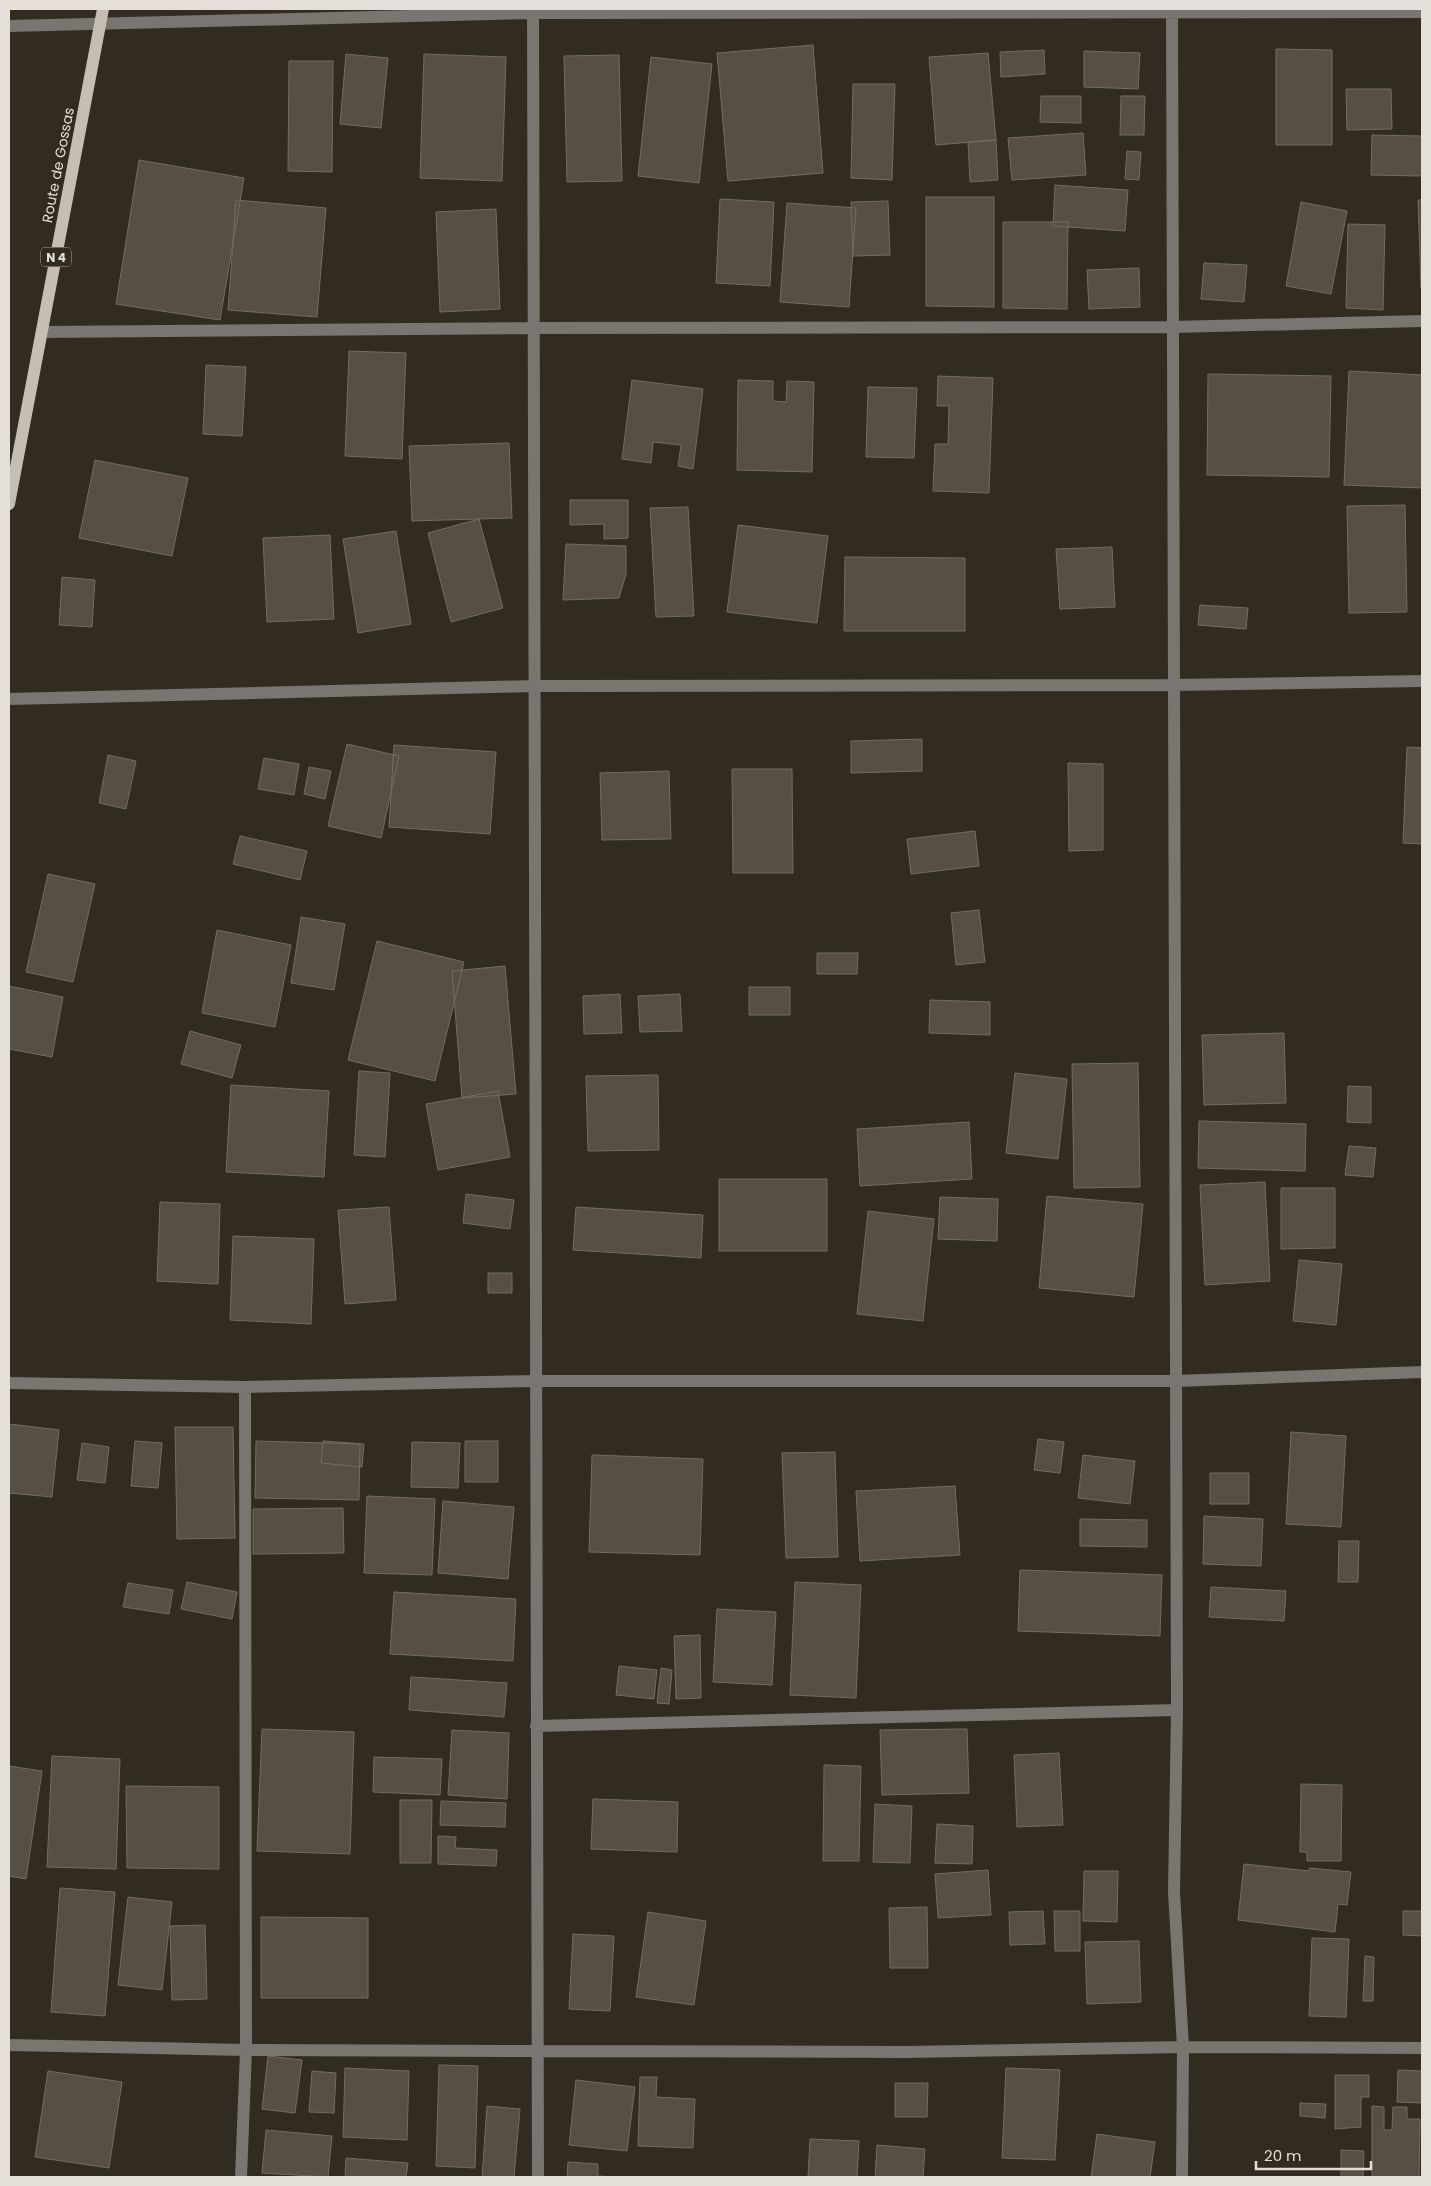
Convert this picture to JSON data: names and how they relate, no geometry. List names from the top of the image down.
{
  "streets": {
    "main road": ["Route de Gossas", "N 4"]
  },
  "scale_bar": "20 m"
}
